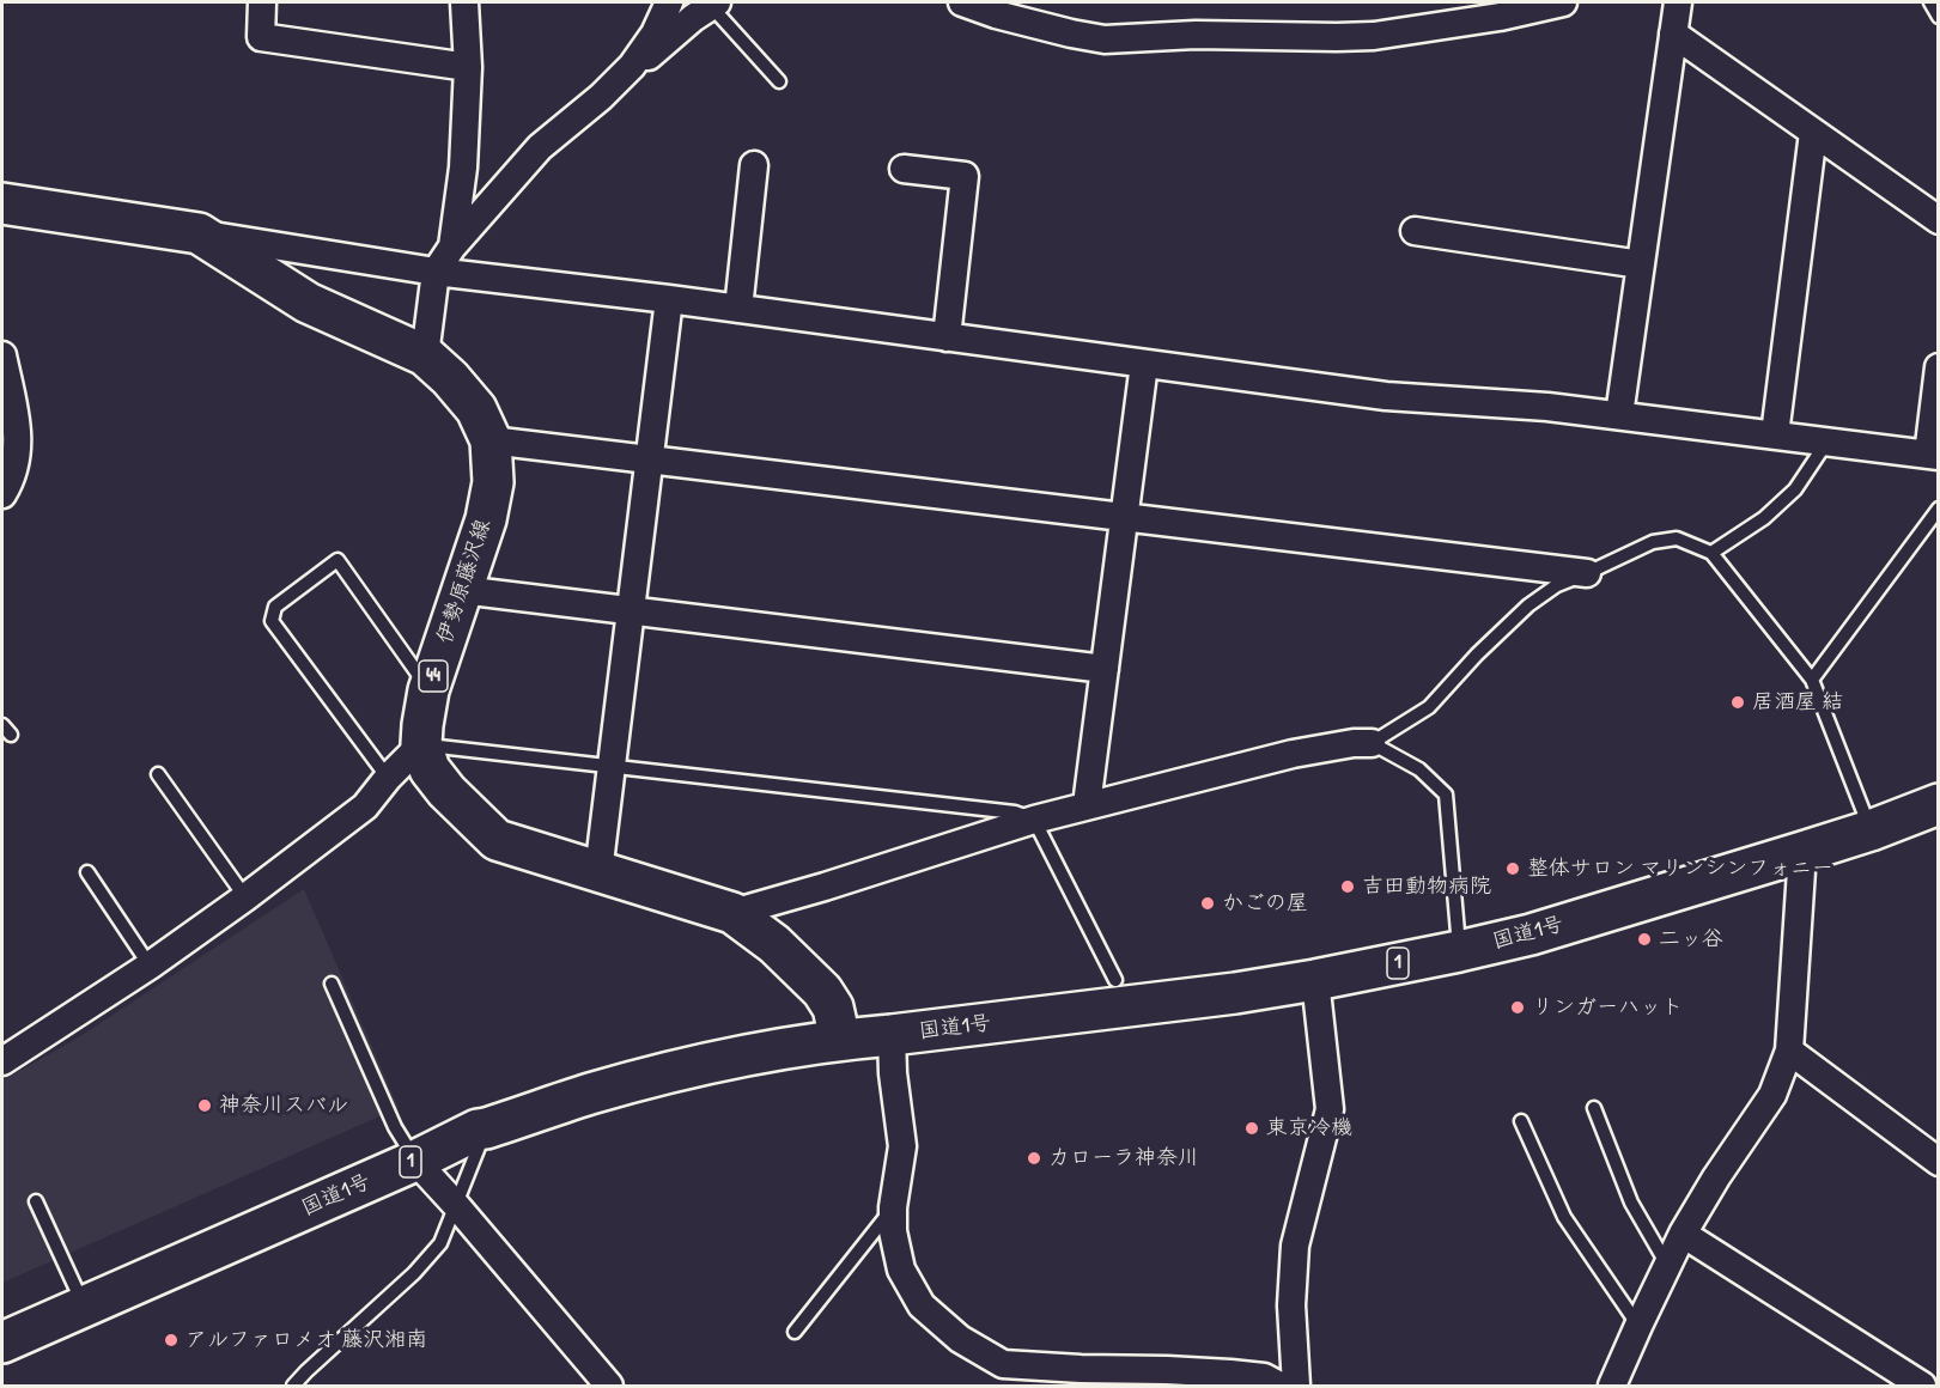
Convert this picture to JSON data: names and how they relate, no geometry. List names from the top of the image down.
{
  "streets": {
    "main road": [
      "伊勢原藤沢線",
      "44",
      "国道1号",
      "1"
    ]
  },
  "crossings": [
    ["伊勢原藤沢線", "国道1号"]
  ],
  "places": [
    "居酒屋 結",
    "整体サロン マリンシンフォニー",
    "吉田動物病院",
    "かごの屋",
    "二ッ谷",
    "リンガーハット",
    "神奈川スバル",
    "東京冷機",
    "カローラ神奈川",
    "アルファロメオ 藤沢湘南"
  ]
}
